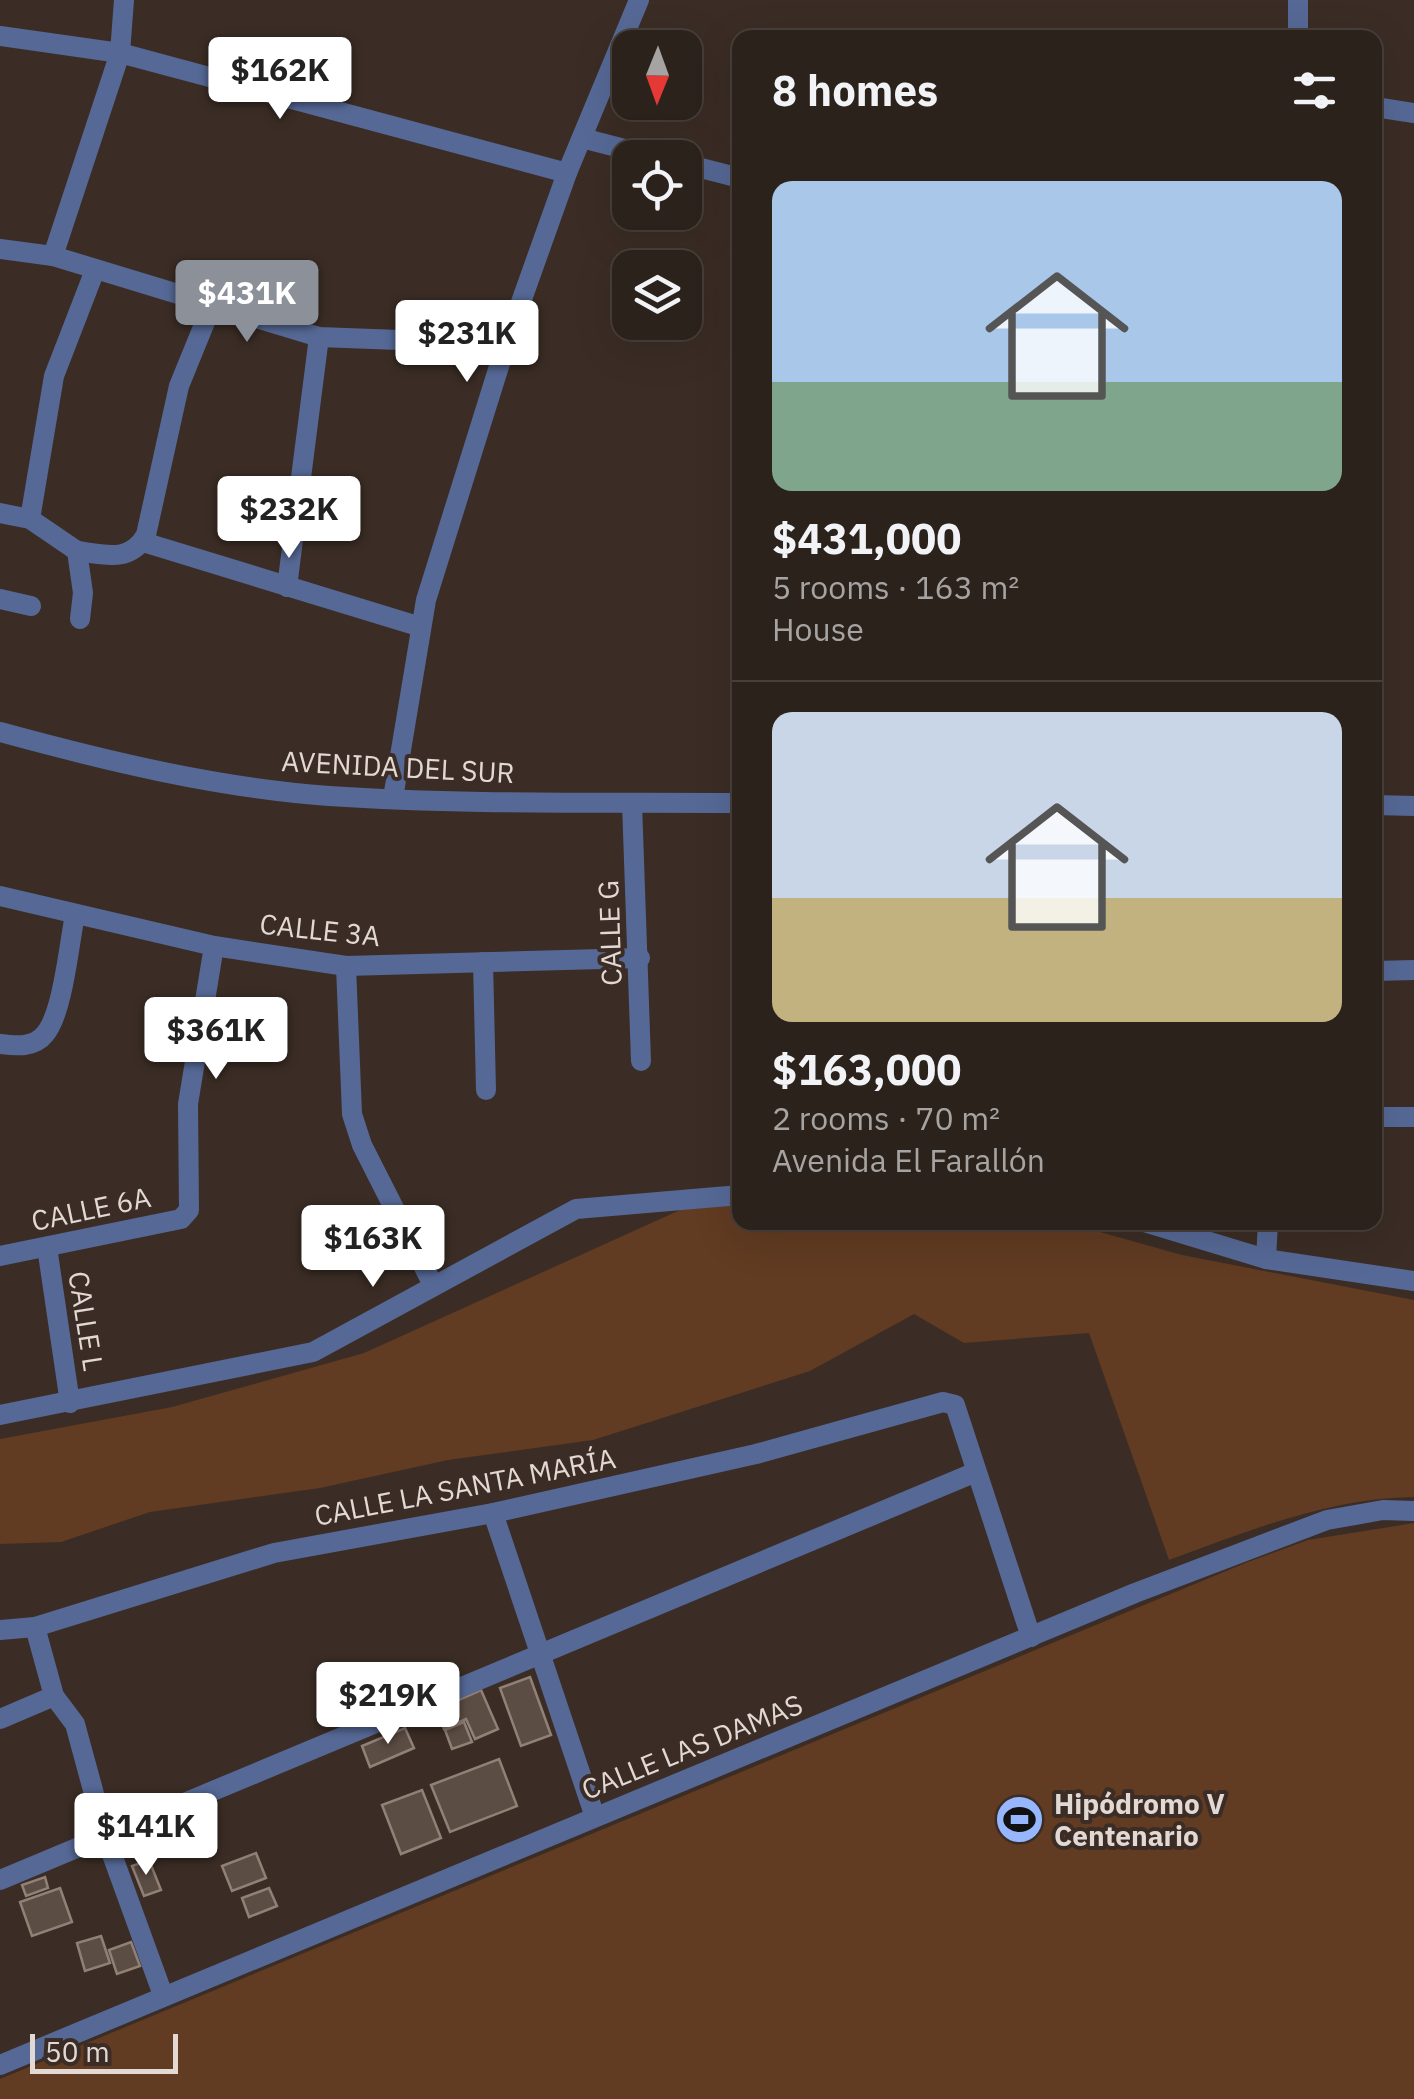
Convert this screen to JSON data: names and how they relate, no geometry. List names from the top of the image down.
{
  "streets": {
    "street": [
      "AVENIDA DEL SUR",
      "CALLE 3A",
      "CALLE G",
      "CALLE 6A",
      "CALLE L",
      "CALLE LA SANTA MARÍA",
      "CALLE LAS DAMAS"
    ]
  },
  "crossings": [
    ["AVENIDA DEL SUR", "CALLE G"],
    ["CALLE 3A", "CALLE G"],
    ["CALLE 3A", "CALLE 6A"],
    ["CALLE 6A", "CALLE L"]
  ],
  "places": {
    "sports": ["Hipódromo V Centenario"]
  },
  "scale_bar": "50 m",
  "north": "bottom",
  "page": {
    "heading": "8 homes",
    "price": [
      "$162K",
      "$431K",
      "$231K",
      "$232K",
      "$361K",
      "$163K",
      "$219K",
      "$141K"
    ],
    "list": [
      {
        "name": "$431,000",
        "note": "5 rooms · 163 m² · House"
      },
      {
        "name": "$163,000",
        "note": "2 rooms · 70 m² · Avenida El Farallón"
      }
    ],
    "scale": "50 m"
  }
}
